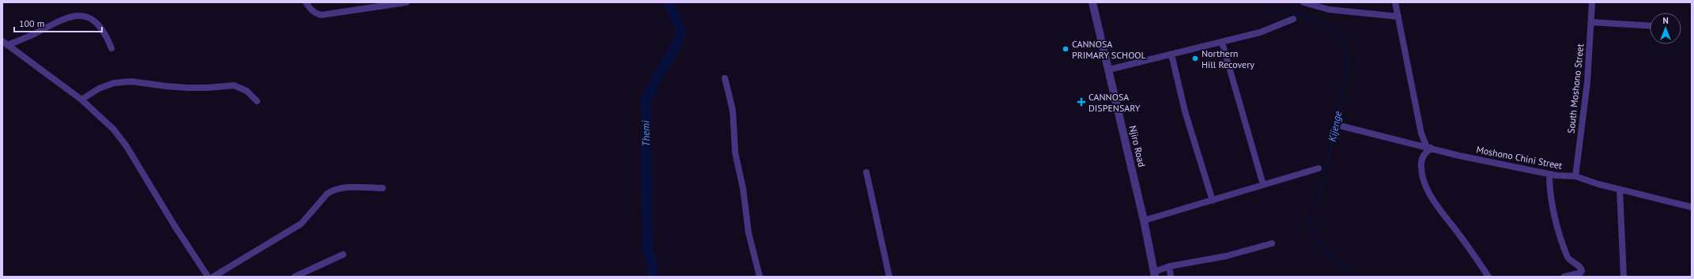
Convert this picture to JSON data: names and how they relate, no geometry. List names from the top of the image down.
{
  "streets": {
    "street": ["South Moshono Street", "Njiro Road", "Moshono Chini Street"]
  },
  "crossings": [
    ["South Moshono Street", "Moshono Chini Street"]
  ],
  "water": ["Kijenge", "Themi"],
  "places": {
    "other": ["CANNOSA PRIMARY SCHOOL", "Northern Hill Recovery"],
    "health": ["CANNOSA DISPENSARY"]
  },
  "scale_bar": "100 m",
  "north": "top"
}
